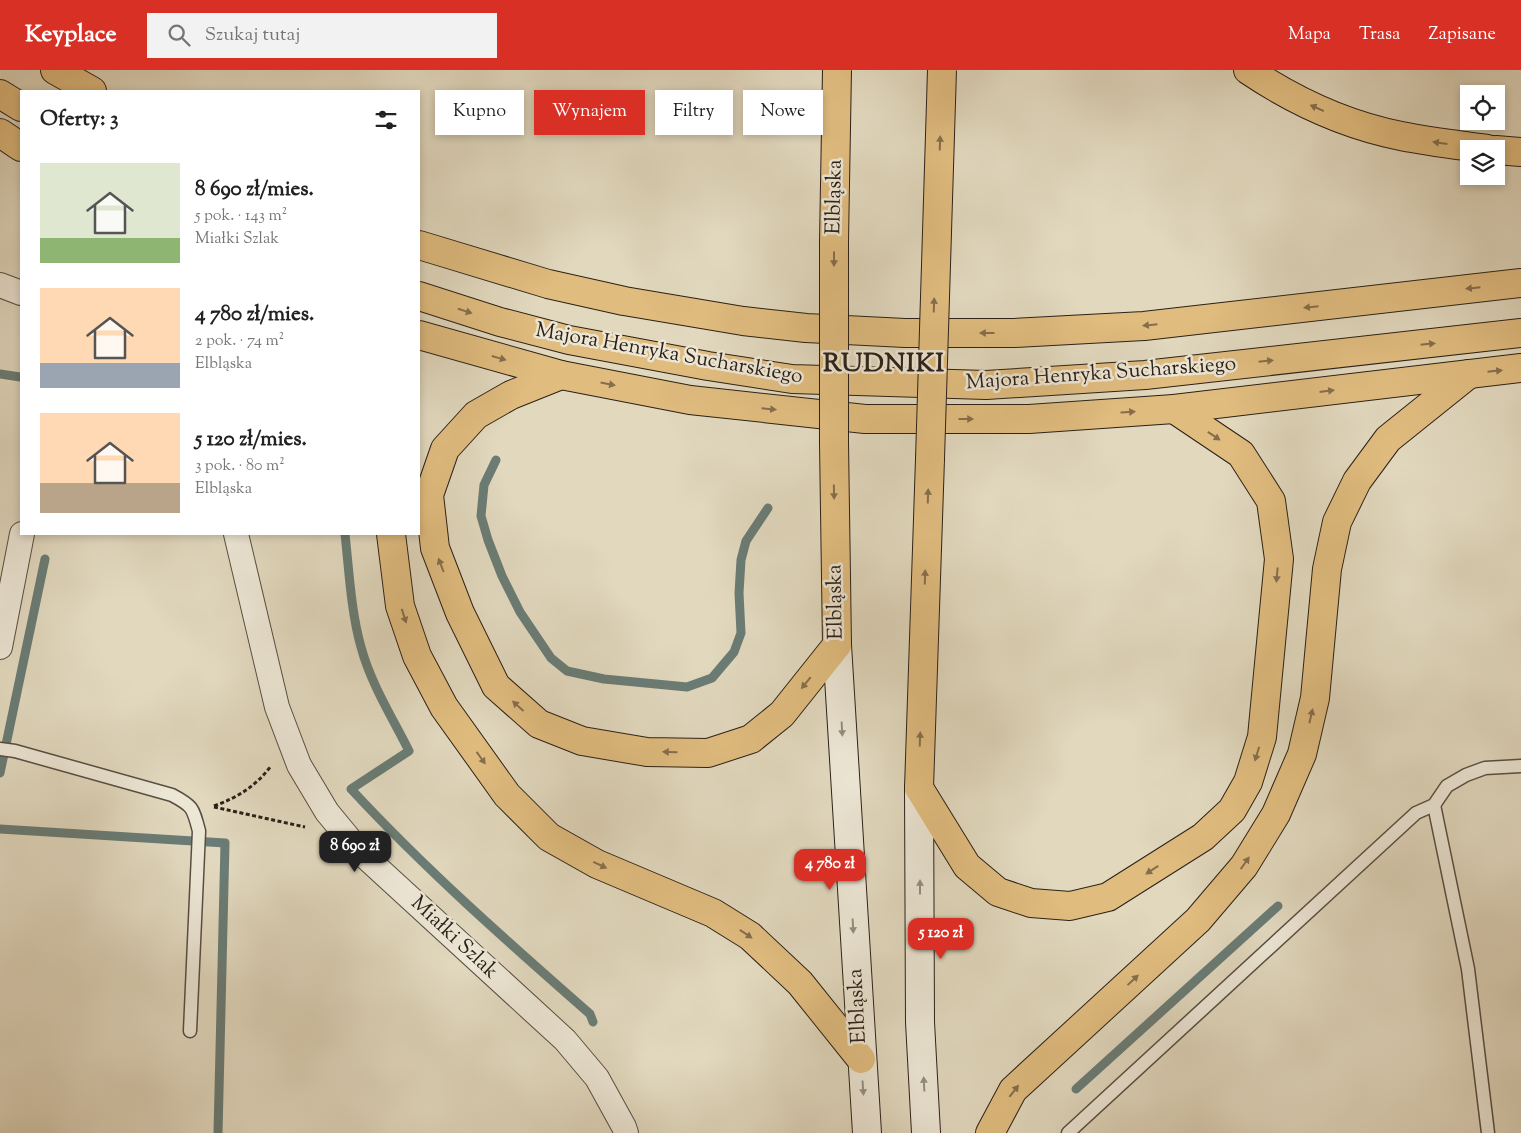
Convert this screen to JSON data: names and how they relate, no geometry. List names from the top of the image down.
{
  "streets": {
    "main road": ["Elbląska", "Majora Henryka Sucharskiego"],
    "street": ["Miałki Szlak"]
  },
  "districts": ["RUDNIKI"],
  "page": {
    "header": "Keyplace",
    "search": "Szukaj tutaj",
    "nav": ["Mapa", "Trasa", "Zapisane"],
    "chip": [
      "Kupno",
      "Wynajem",
      "Filtry",
      "Nowe"
    ],
    "heading": "Oferty: 3",
    "list": [
      {
        "name": "8 690 zł/mies.",
        "note": "5 pok. · 143 m² · Miałki Szlak"
      },
      {
        "name": "4 780 zł/mies.",
        "note": "2 pok. · 74 m² · Elbląska"
      },
      {
        "name": "5 120 zł/mies.",
        "note": "3 pok. · 80 m² · Elbląska"
      }
    ],
    "price": ["8 690 zł", "4 780 zł", "5 120 zł"]
  }
}
